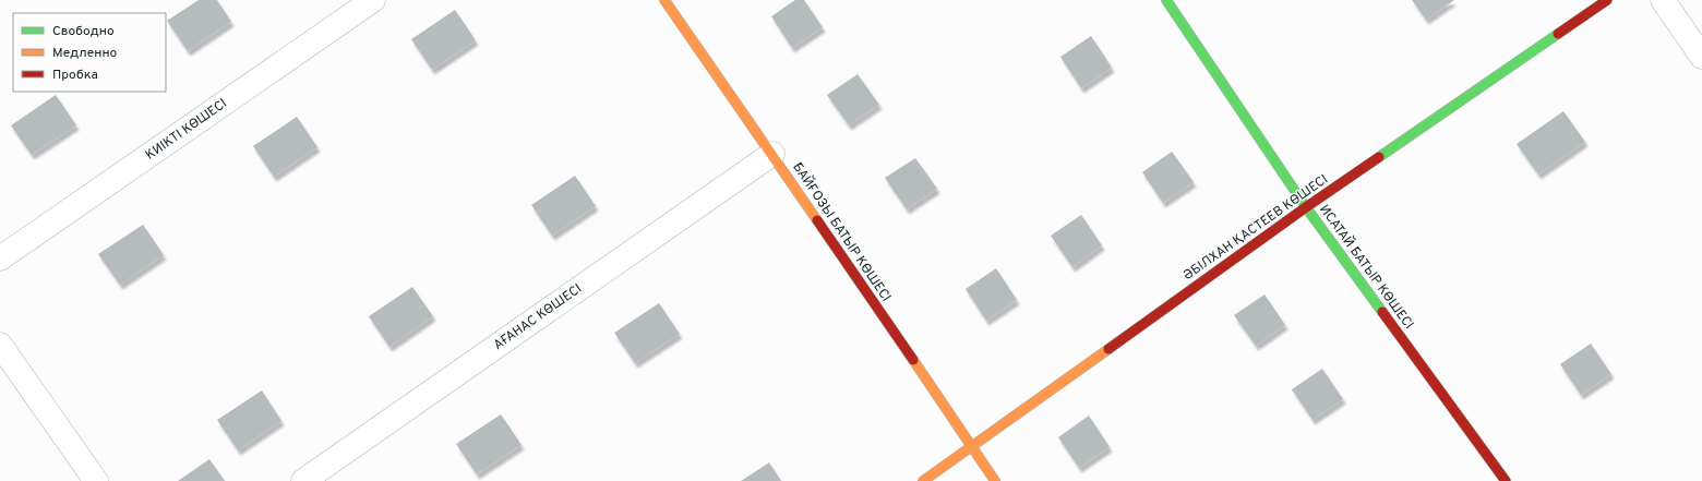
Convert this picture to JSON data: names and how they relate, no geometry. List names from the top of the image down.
{
  "streets": {
    "street": [
      "КИІКТІ КӨШЕСІ",
      "ӘБІЛХАН ҚАСТЕЕВ КӨШЕСІ",
      "БАЙҒОЗЫ БАТЫР КӨШЕСІ",
      "ИСАТАЙ БАТЫР КӨШЕСІ",
      "АҒАНАС КӨШЕСІ"
    ]
  },
  "crossings": [
    ["ӘБІЛХАН ҚАСТЕЕВ КӨШЕСІ", "БАЙҒОЗЫ БАТЫР КӨШЕСІ"],
    ["ӘБІЛХАН ҚАСТЕЕВ КӨШЕСІ", "ИСАТАЙ БАТЫР КӨШЕСІ"],
    ["БАЙҒОЗЫ БАТЫР КӨШЕСІ", "АҒАНАС КӨШЕСІ"]
  ],
  "legend": ["Свободно", "Медленно", "Пробка"]
}
